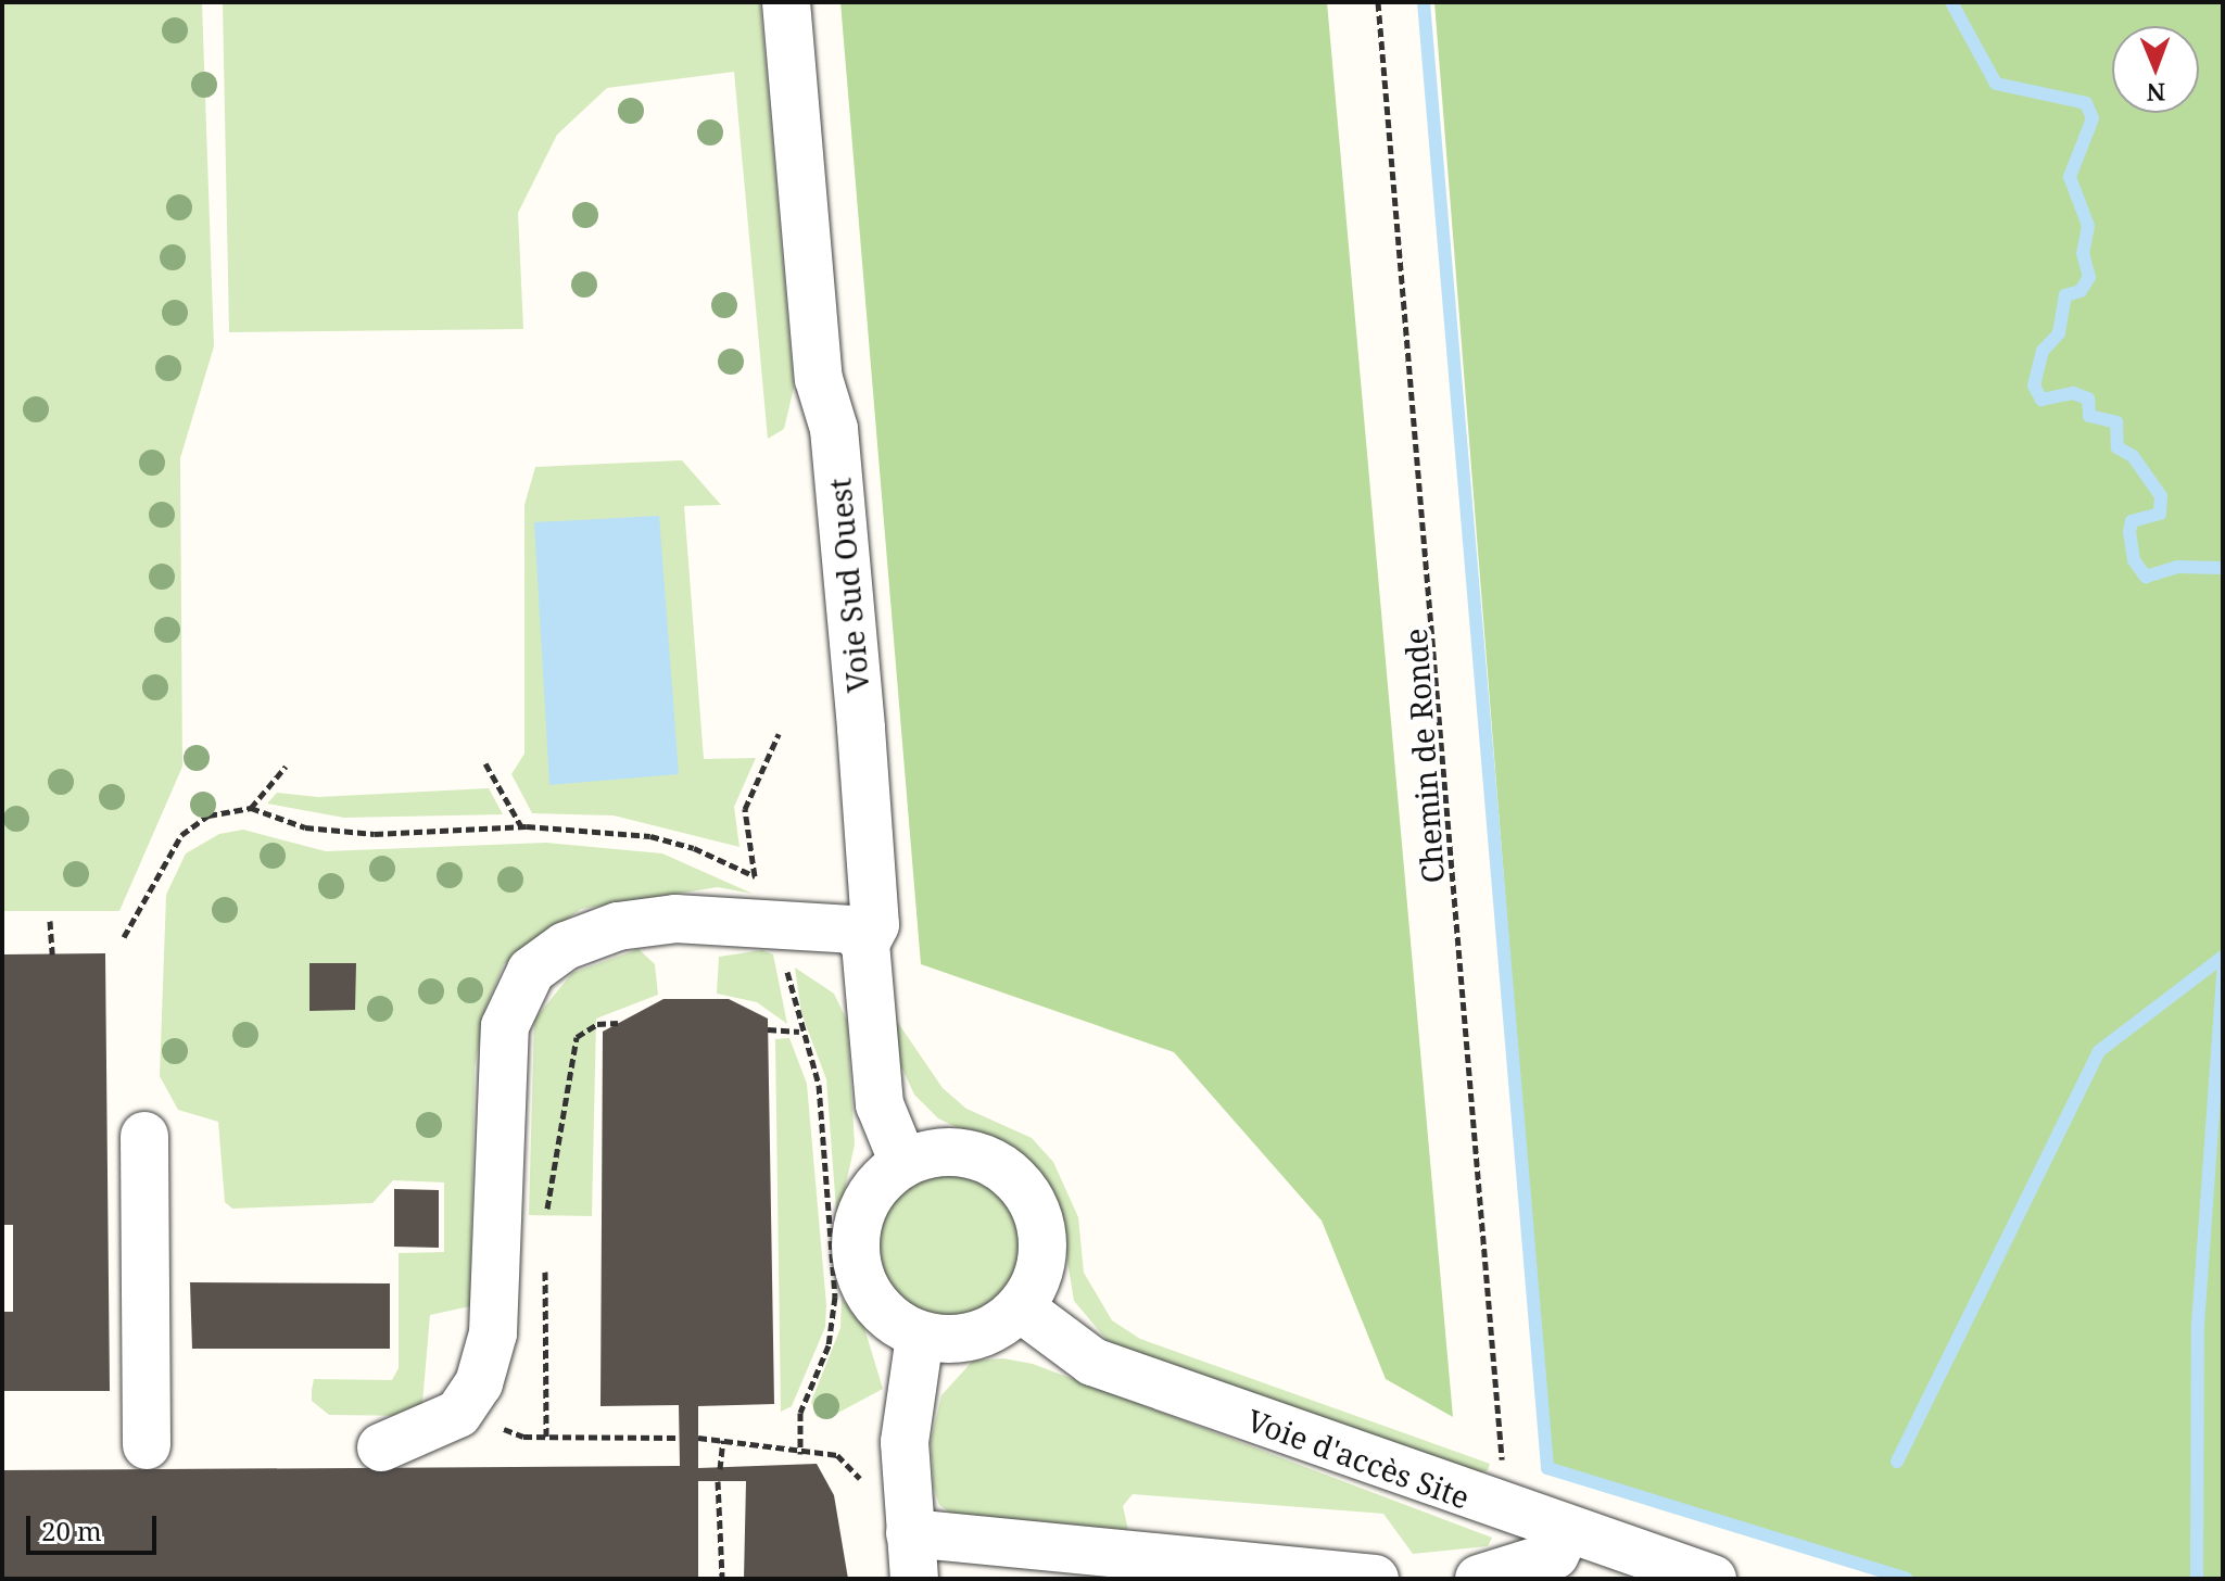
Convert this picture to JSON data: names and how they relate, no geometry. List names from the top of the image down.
{
  "streets": {
    "street": ["Voie Sud Ouest", "Voie d'accès Site"],
    "path": ["Chemin de Ronde"]
  },
  "crossings": [
    ["Voie Sud Ouest", "Voie d'accès Site"],
    ["Chemin de Ronde", "Voie d'accès Site"]
  ],
  "scale_bar": "20 m",
  "north": "bottom"
}
